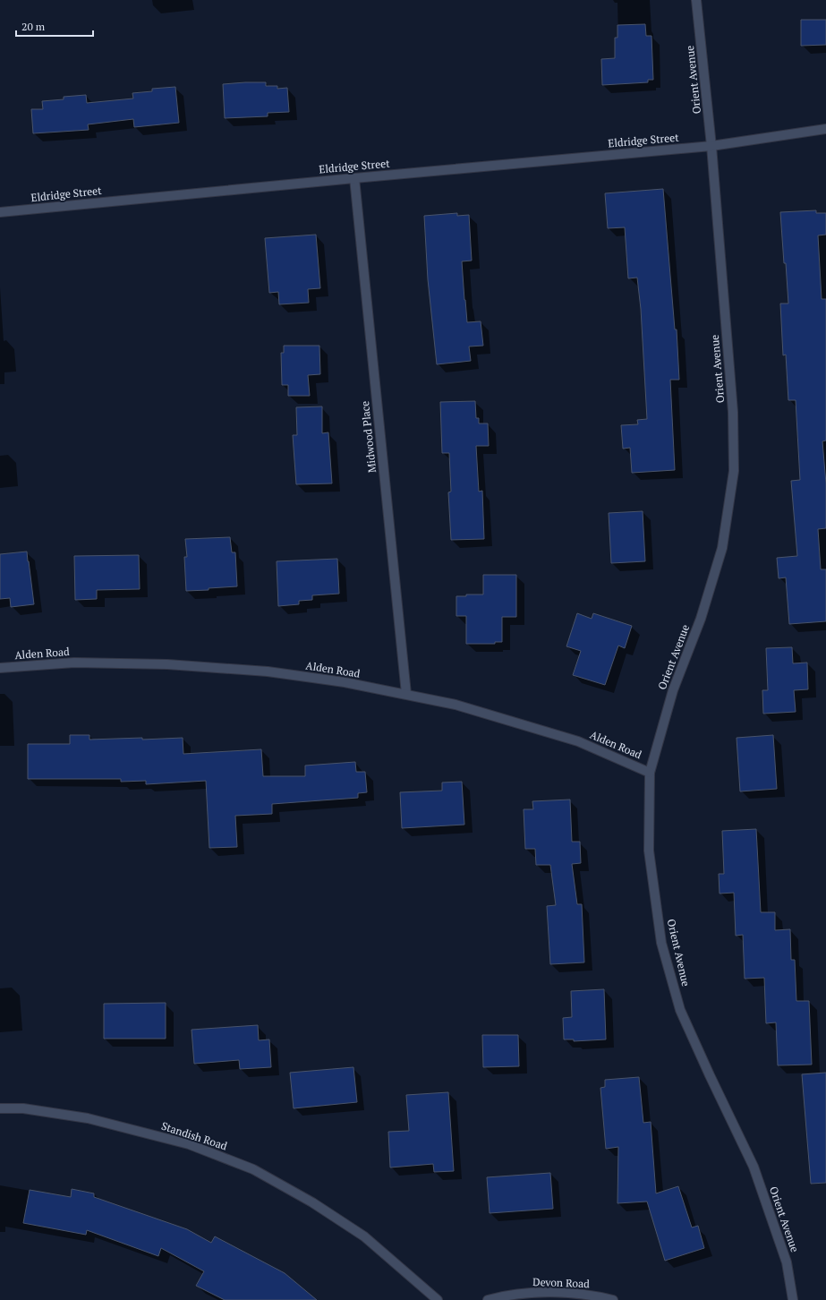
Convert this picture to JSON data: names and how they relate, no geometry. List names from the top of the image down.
{
  "streets": {
    "street": [
      "Orient Avenue",
      "Eldridge Street",
      "Midwood Place",
      "Alden Road",
      "Standish Road",
      "Devon Road"
    ]
  },
  "crossings": [
    ["Orient Avenue", "Eldridge Street"],
    ["Orient Avenue", "Alden Road"],
    ["Eldridge Street", "Midwood Place"],
    ["Midwood Place", "Alden Road"]
  ],
  "scale_bar": "20 m"
}
